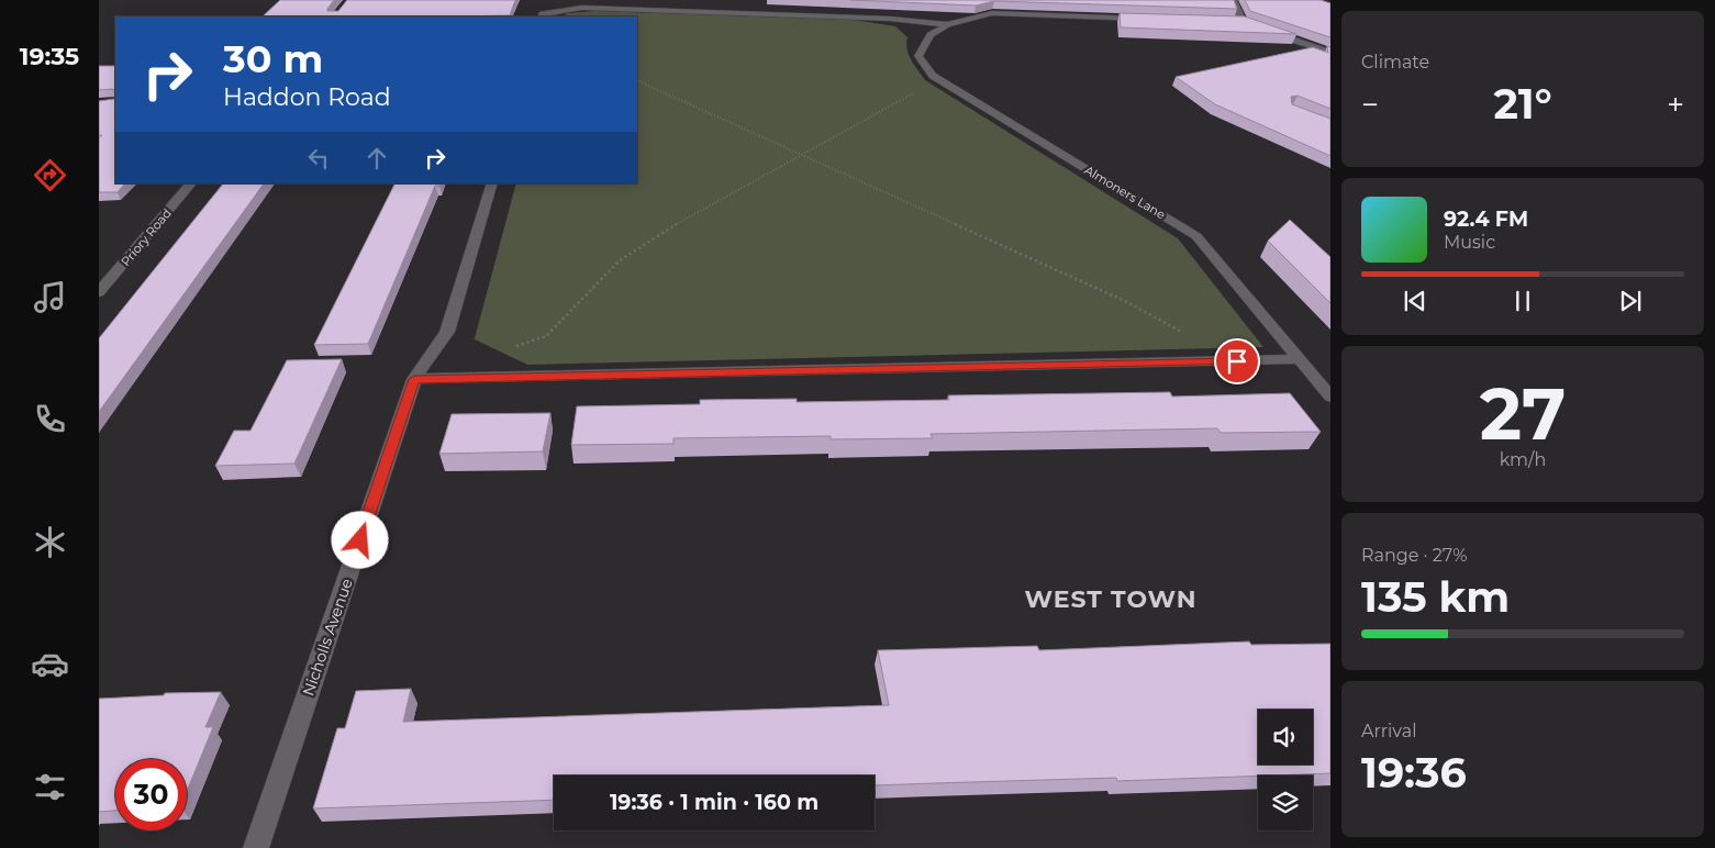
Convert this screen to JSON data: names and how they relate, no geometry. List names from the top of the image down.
{
  "streets": {
    "street": ["Almoners Lane", "Priory Road", "Nicholls Avenue"]
  },
  "districts": ["WEST TOWN"],
  "page": {
    "tabs": "19:35",
    "tile": [
      "Climate",
      ["27", "km/h"],
      ["Range · 27%", "135 km"],
      ["Arrival", "19:36"]
    ],
    "turn": ["30 m", "Haddon Road"],
    "heat": ["−", "21°", "+"],
    "song": ["92.4 FM", "Music"],
    "limit": "30",
    "trip": "19:36 · 1 min · 160 m"
  }
}
